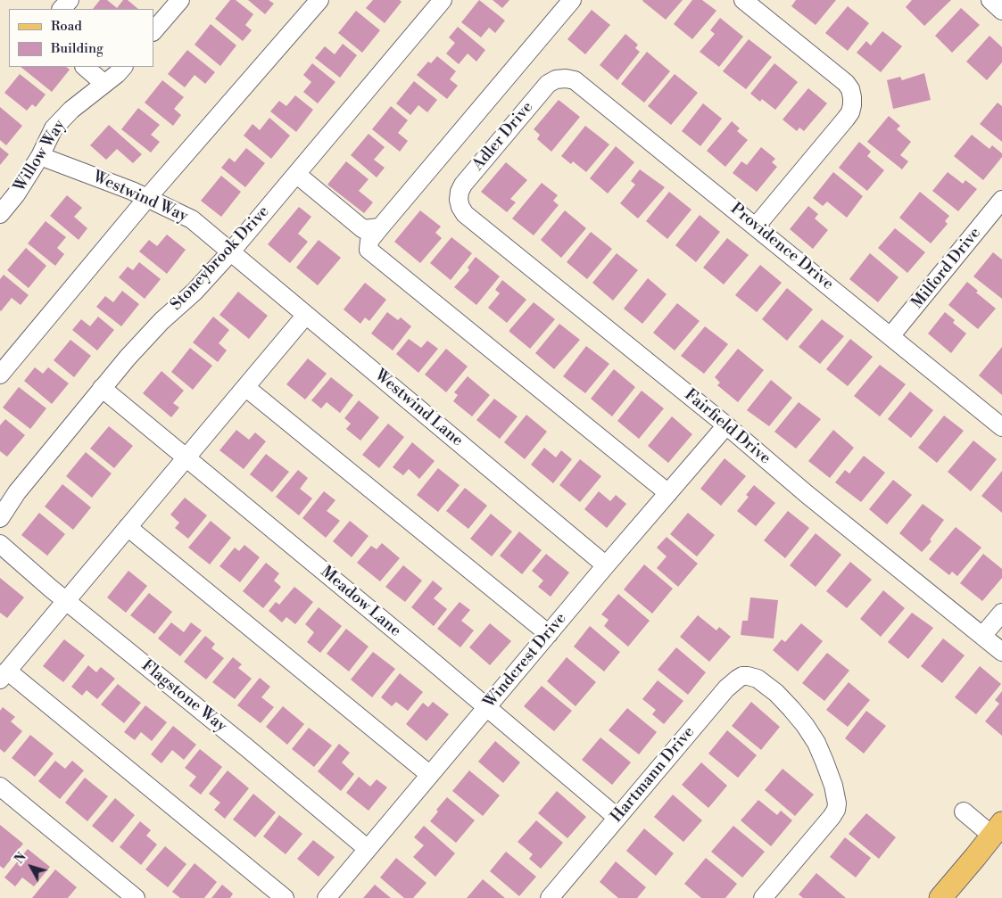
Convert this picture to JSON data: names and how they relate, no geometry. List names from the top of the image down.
{
  "streets": {
    "street": [
      "Adler Drive",
      "Willow Way",
      "Westwind Way",
      "Providence Drive",
      "Stoneybrook Drive",
      "Milford Drive",
      "Westwind Lane",
      "Fairfield Drive",
      "Meadow Lane",
      "Windcrest Drive",
      "Flagstone Way",
      "Hartmann Drive"
    ]
  },
  "crossings": [
    ["Adler Drive", "Providence Drive"],
    ["Adler Drive", "Fairfield Drive"],
    ["Willow Way", "Westwind Way"],
    ["Westwind Way", "Stoneybrook Drive"],
    ["Westwind Way", "Westwind Lane"],
    ["Providence Drive", "Milford Drive"],
    ["Stoneybrook Drive", "Westwind Lane"],
    ["Stoneybrook Drive", "Meadow Lane"],
    ["Westwind Lane", "Windcrest Drive"],
    ["Fairfield Drive", "Windcrest Drive"],
    ["Meadow Lane", "Windcrest Drive"],
    ["Meadow Lane", "Hartmann Drive"],
    ["Windcrest Drive", "Flagstone Way"]
  ],
  "legend": ["Road", "Building"],
  "north": "top left"
}
